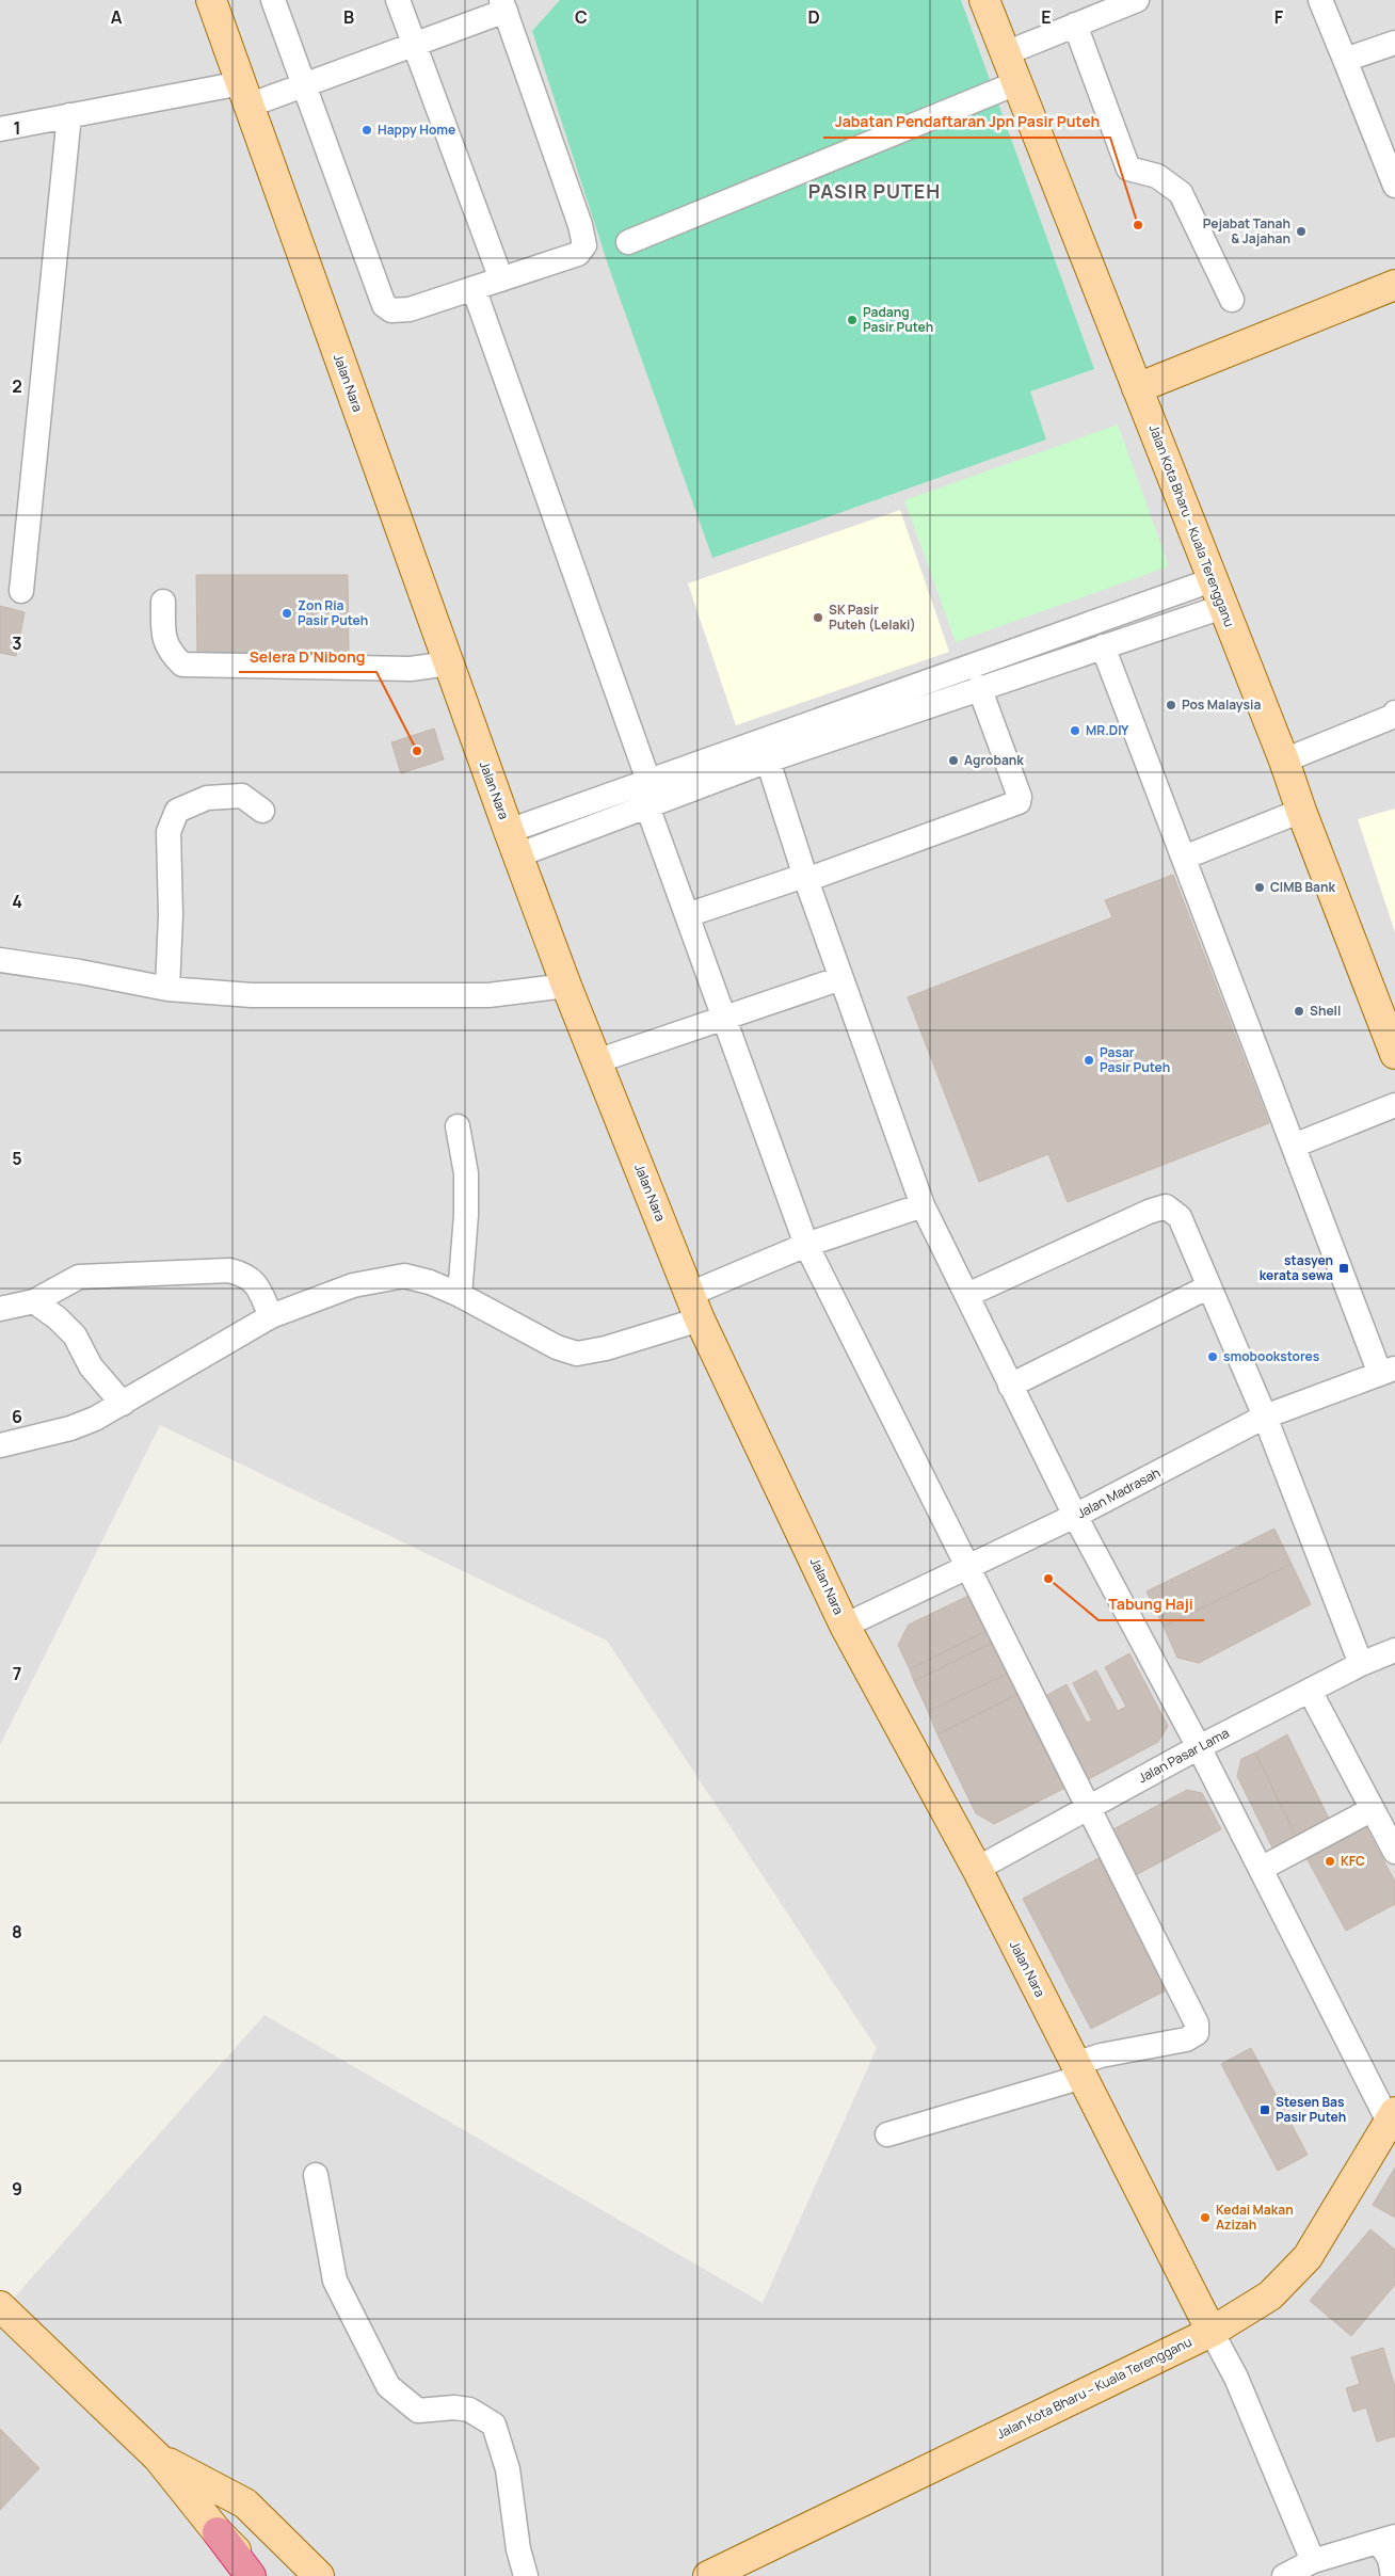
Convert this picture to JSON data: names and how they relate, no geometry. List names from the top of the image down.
{
  "streets": {
    "main road": ["Jalan Nara", "Jalan Kota Bharu – Kuala Terengganu"],
    "street": ["Jalan Madrasah", "Jalan Pasar Lama"]
  },
  "crossings": [
    ["Jalan Nara", "Jalan Kota Bharu – Kuala Terengganu"],
    ["Jalan Nara", "Jalan Madrasah"],
    ["Jalan Nara", "Jalan Pasar Lama"]
  ],
  "districts": ["PASIR PUTEH"],
  "places": {
    "other": [
      "Happy Home",
      "Jabatan Pendaftaran Jpn Pasir Puteh",
      "Pejabat Tanah & Jajahan",
      "Padang Pasir Puteh",
      "Zon Ria Pasir Puteh",
      "SK Pasir Puteh (Lelaki)",
      "Pos Malaysia",
      "MR.DIY",
      "Selera D’Nibong",
      "Agrobank",
      "CIMB Bank",
      "Shell",
      "Pasar Pasir Puteh",
      "smobookstores",
      "Tabung Haji",
      "KFC",
      "Kedai Makan Azizah"
    ],
    "transit": ["stasyen kerata sewa", "Stesen Bas Pasir Puteh"]
  },
  "grid": {
    "columns": [
      "A",
      "B",
      "C",
      "D",
      "E",
      "F"
    ],
    "rows": [
      "1",
      "2",
      "3",
      "4",
      "5",
      "6",
      "7",
      "8",
      "9"
    ]
  }
}
